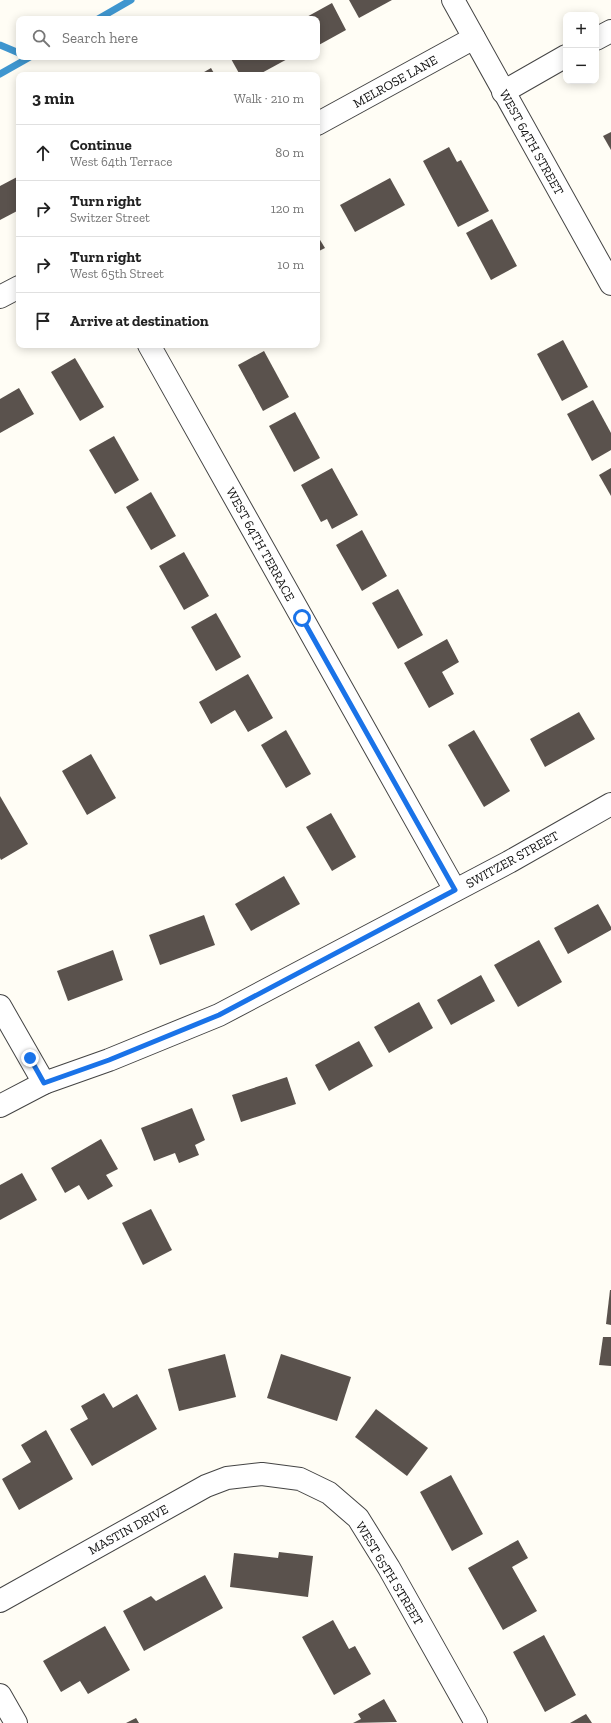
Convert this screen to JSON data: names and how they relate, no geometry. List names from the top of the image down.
{
  "streets": {
    "street": [
      "MELROSE LANE",
      "WEST 64TH STREET",
      "WEST 64TH TERRACE",
      "SWITZER STREET",
      "MASTIN DRIVE",
      "WEST 65TH STREET"
    ]
  },
  "crossings": [
    ["MELROSE LANE", "WEST 64TH STREET"],
    ["WEST 64TH TERRACE", "SWITZER STREET"],
    ["MASTIN DRIVE", "WEST 65TH STREET"]
  ],
  "page": {
    "map_buttons": ["+", "−"],
    "search": "Search here",
    "heading": ["3 min", "Walk · 210 m"],
    "list": [
      ["Continue", "West 64th Terrace", "80 m"],
      ["Turn right", "Switzer Street", "120 m"],
      ["Turn right", "West 65th Street", "10 m"],
      "Arrive at destination"
    ]
  }
}
